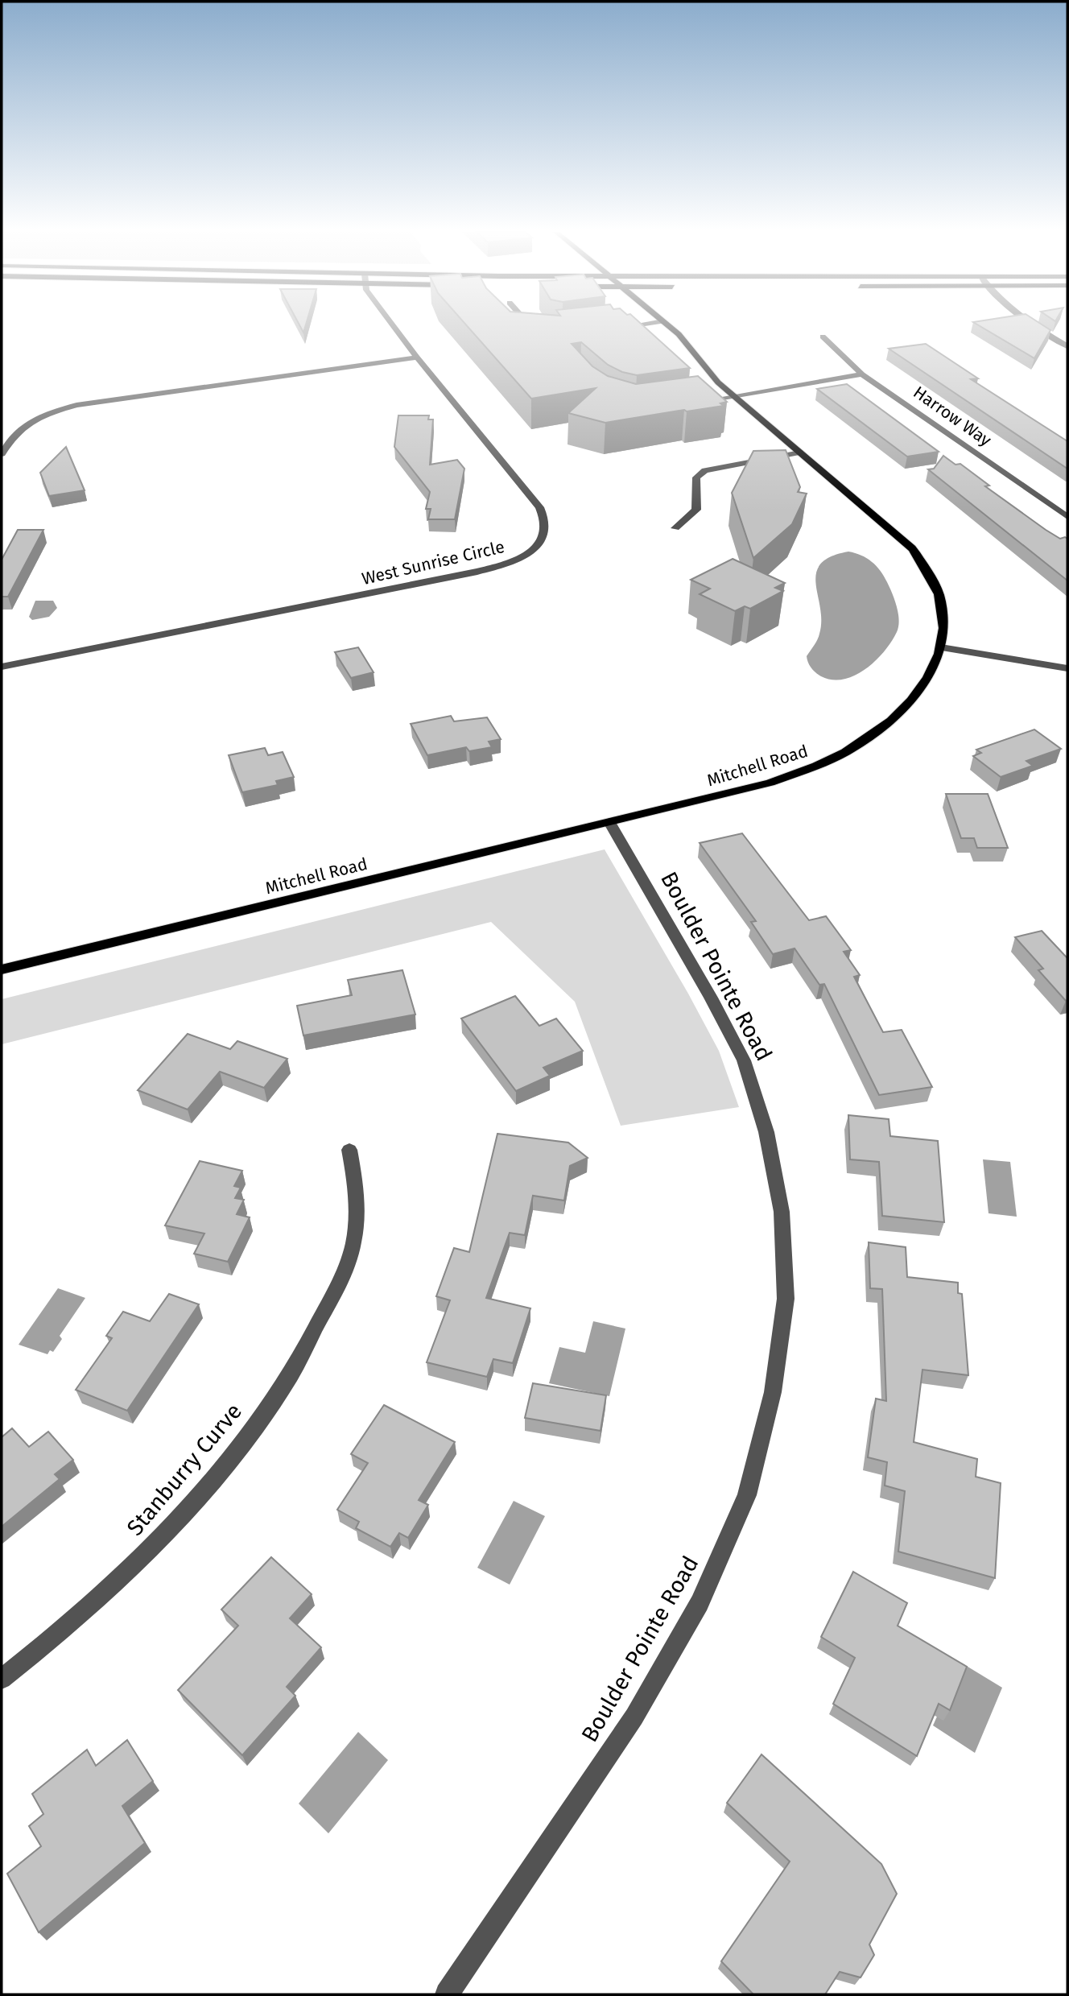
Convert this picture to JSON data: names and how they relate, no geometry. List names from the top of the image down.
{
  "streets": {
    "main road": ["Mitchell Road"],
    "street": [
      "Harrow Way",
      "West Sunrise Circle",
      "Boulder Pointe Road",
      "Stanburry Curve"
    ]
  },
  "crossings": [
    ["Mitchell Road", "Boulder Pointe Road"]
  ]
}
